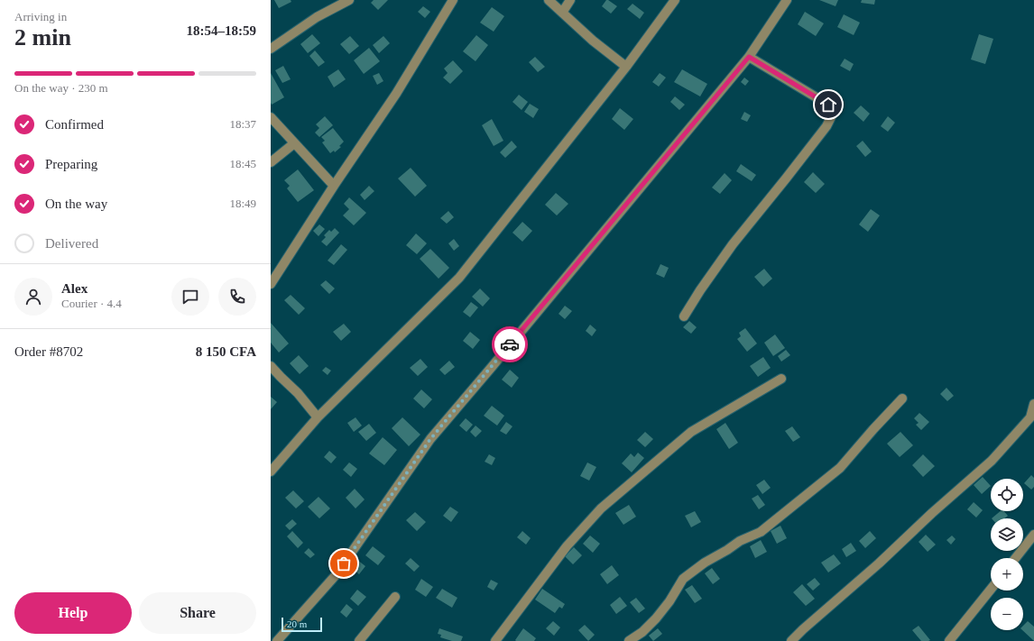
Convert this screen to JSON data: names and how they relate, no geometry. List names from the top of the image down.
{
  "scale_bar": "20 m",
  "page": {
    "heading": ["2 min", "Arriving in", "18:54–18:59"],
    "panel": [
      "Alex",
      "Courier · 4.4",
      "Order #8702",
      "8 150 CFA"
    ],
    "bar": "On the way · 230 m",
    "list": [
      ["Confirmed", "18:37"],
      ["Preparing", "18:45"],
      ["On the way", "18:49"],
      "Delivered"
    ],
    "map_buttons": ["+", "−"],
    "buttons": ["Help", "Share"],
    "scale": "20 m"
  }
}
